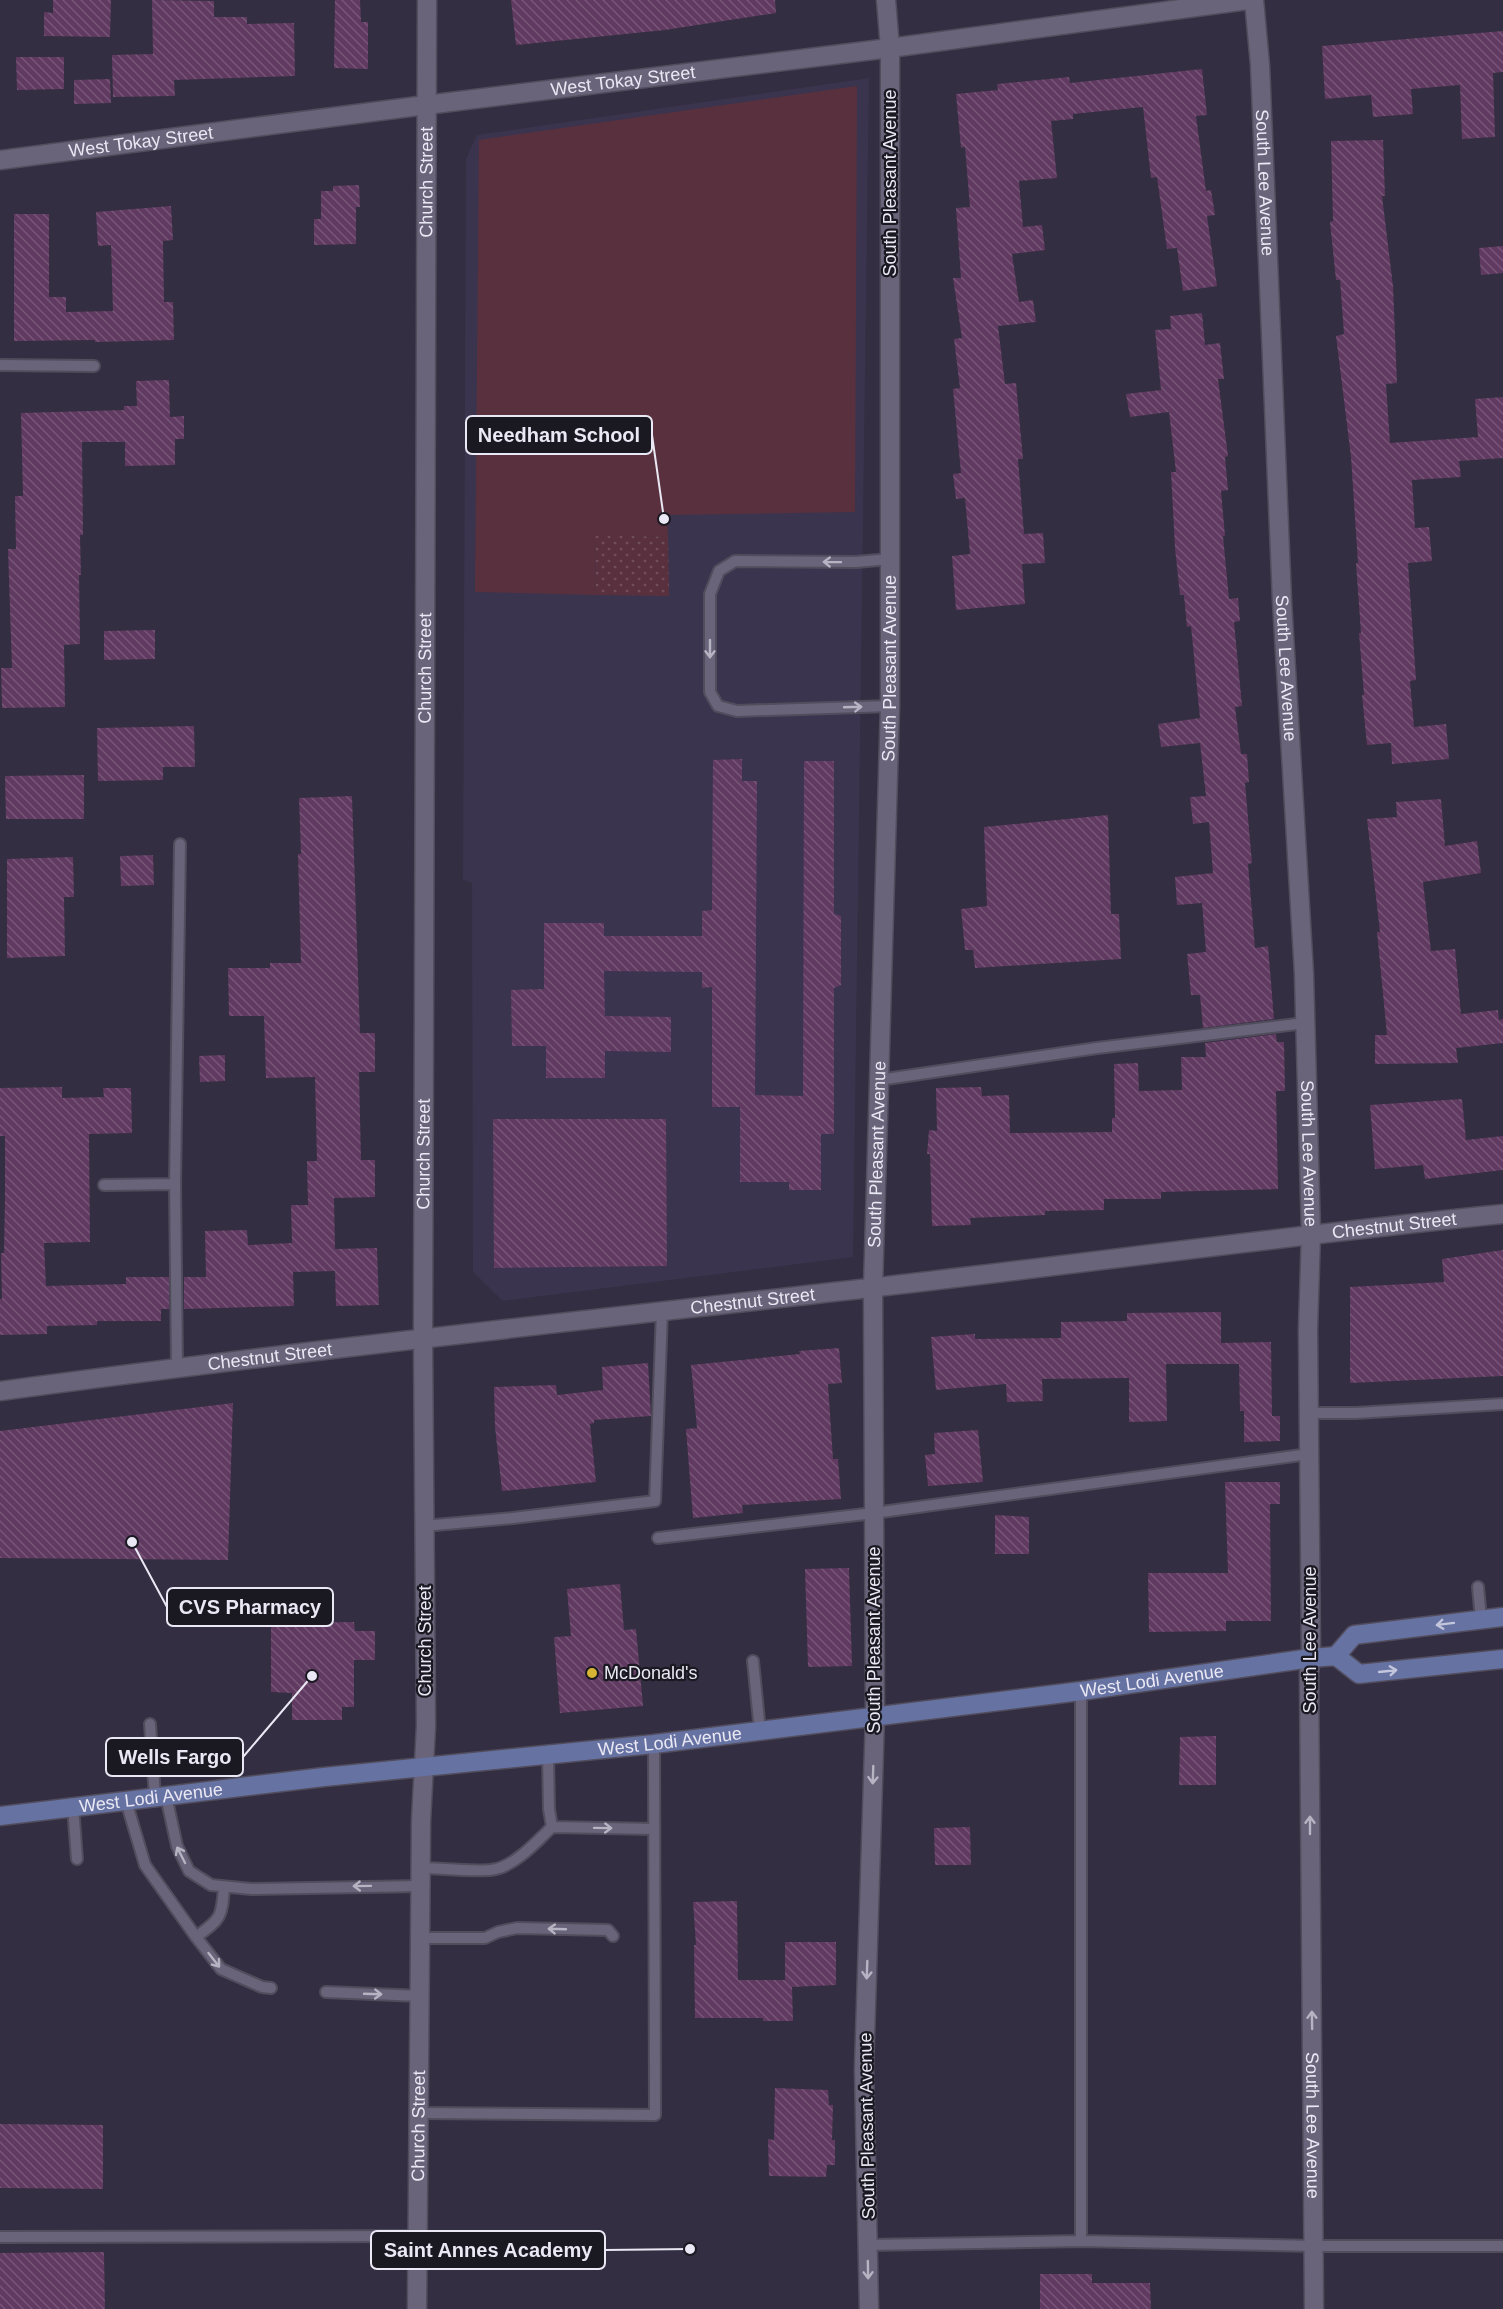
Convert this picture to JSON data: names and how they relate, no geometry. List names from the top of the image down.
{
  "streets": {
    "main road": ["West Lodi Avenue"],
    "street": [
      "West Tokay Street",
      "Church Street",
      "South Pleasant Avenue",
      "South Lee Avenue",
      "Chestnut Street"
    ]
  },
  "crossings": [
    ["West Tokay Street", "Church Street"],
    ["West Tokay Street", "South Pleasant Avenue"],
    ["Church Street", "Chestnut Street"],
    ["Church Street", "West Lodi Avenue"],
    ["South Pleasant Avenue", "Chestnut Street"],
    ["South Pleasant Avenue", "West Lodi Avenue"],
    ["South Lee Avenue", "Chestnut Street"],
    ["South Lee Avenue", "West Lodi Avenue"]
  ],
  "places": [
    "Needham School",
    "CVS Pharmacy",
    "McDonald's",
    "Wells Fargo",
    "Saint Annes Academy"
  ]
}
